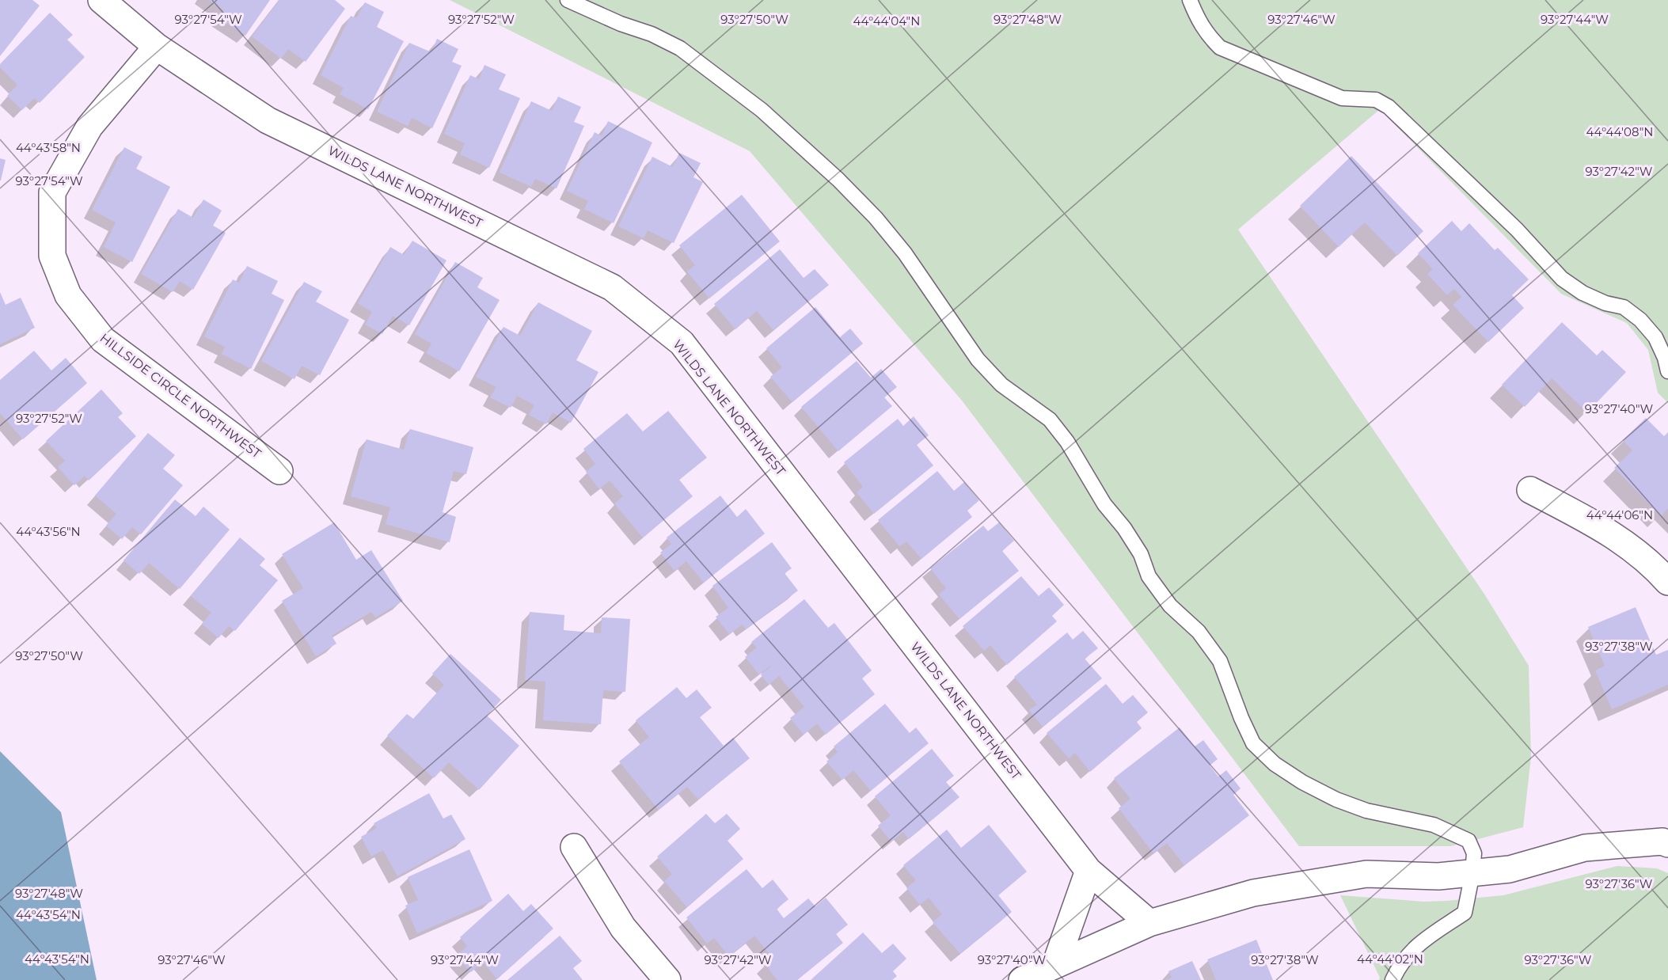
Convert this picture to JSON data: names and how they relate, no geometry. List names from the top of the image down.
{
  "streets": {
    "street": ["WILDS LANE NORTHWEST", "HILLSIDE CIRCLE NORTHWEST"]
  },
  "crossings": [
    ["WILDS LANE NORTHWEST", "HILLSIDE CIRCLE NORTHWEST"]
  ],
  "coordinates": [
    "93°27'54\"W",
    "93°27'52\"W",
    "93°27'50\"W",
    "93°27'48\"W",
    "93°27'46\"W",
    "93°27'44\"W",
    "44°44'04\"N",
    "44°44'08\"N",
    "44°43'58\"N",
    "93°27'42\"W",
    "93°27'40\"W",
    "44°44'06\"N",
    "44°43'56\"N",
    "93°27'38\"W",
    "93°27'36\"W",
    "44°43'54\"N",
    "44°44'02\"N"
  ]
}
